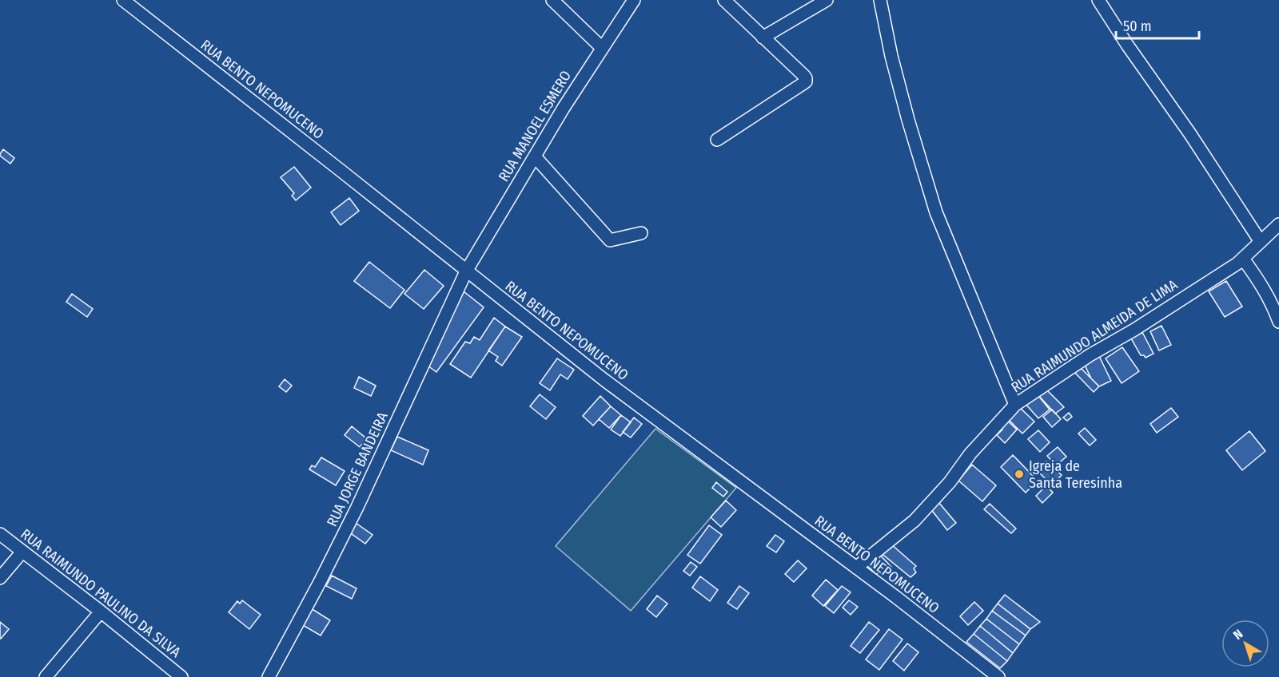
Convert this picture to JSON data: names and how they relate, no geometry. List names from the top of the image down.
{
  "streets": {
    "street": [
      "RUA BENTO NEPOMUCENO",
      "RUA MANOEL ESMERO",
      "RUA RAIMUNDO ALMEIDA DE LIMA",
      "RUA JORGE BANDEIRA",
      "RUA RAIMUNDO PAULINO DA SILVA"
    ]
  },
  "crossings": [
    ["RUA BENTO NEPOMUCENO", "RUA MANOEL ESMERO"],
    ["RUA BENTO NEPOMUCENO", "RUA RAIMUNDO ALMEIDA DE LIMA"],
    ["RUA BENTO NEPOMUCENO", "RUA JORGE BANDEIRA"],
    ["RUA MANOEL ESMERO", "RUA JORGE BANDEIRA"]
  ],
  "places": ["Igreja de Santa Teresinha"],
  "scale_bar": "50 m",
  "north": "top left"
}
